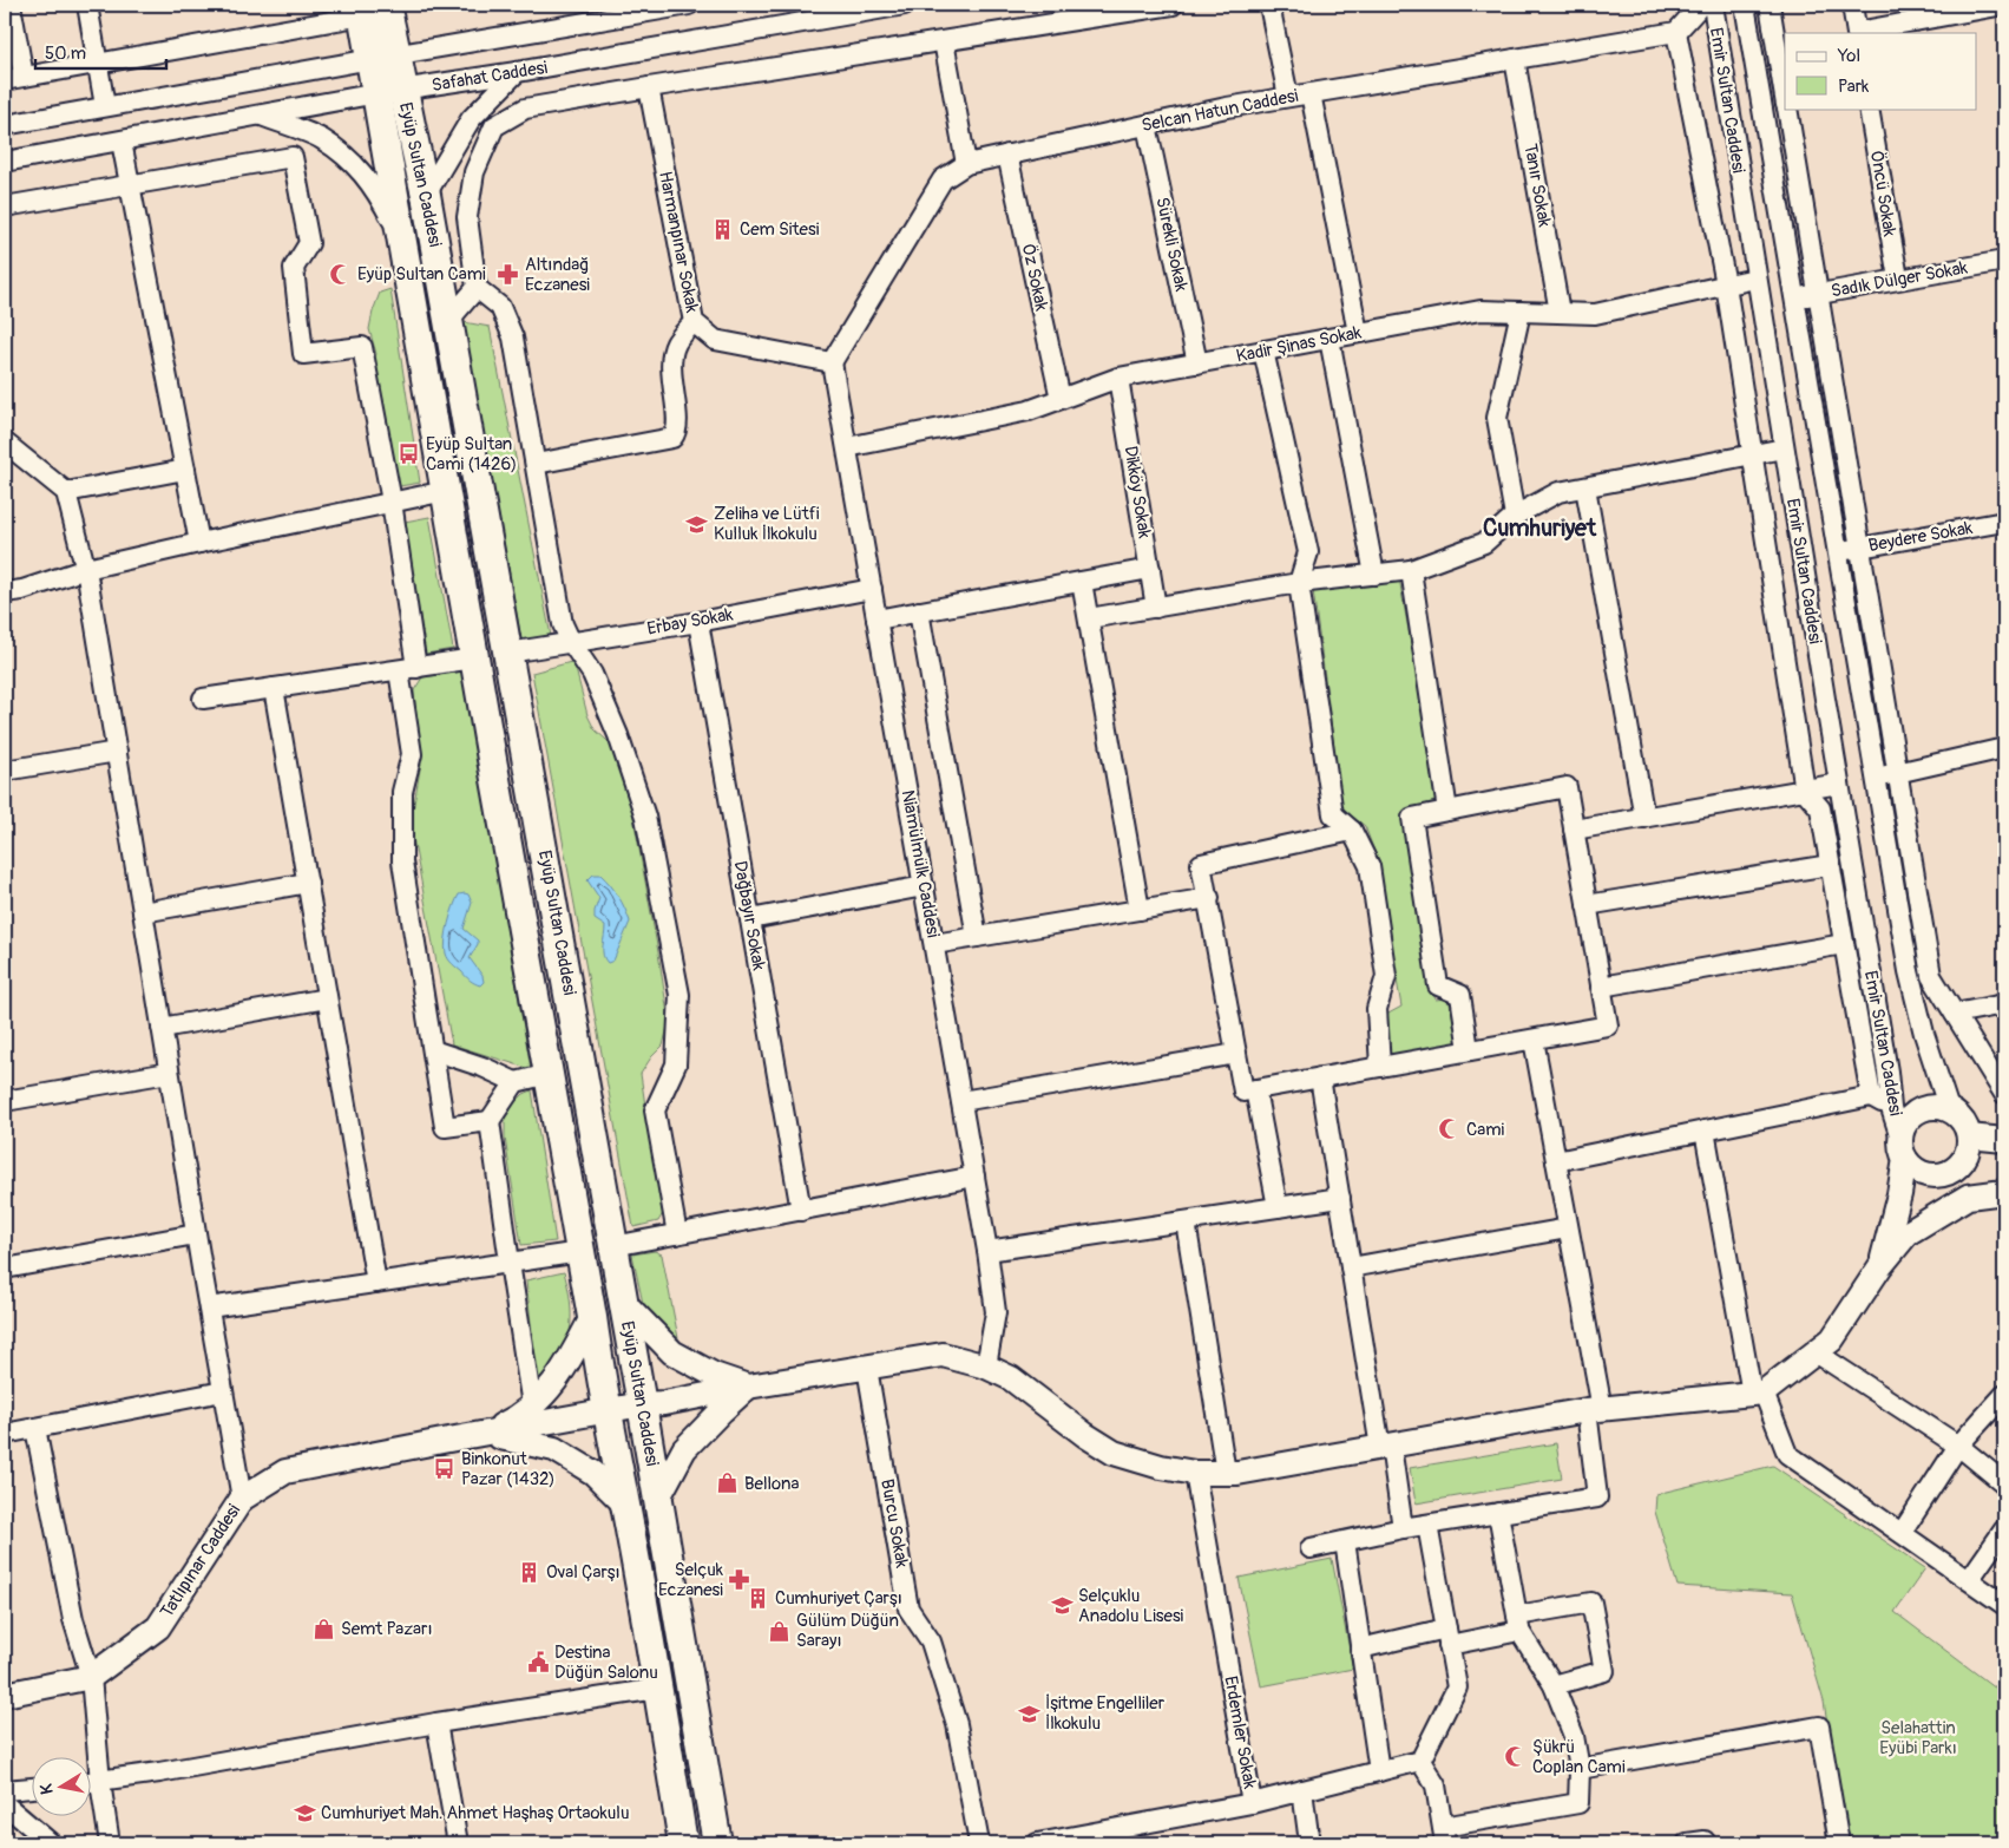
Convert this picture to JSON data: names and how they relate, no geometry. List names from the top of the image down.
{
  "streets": {
    "main road": ["Eyüp Sultan Caddesi"],
    "street": [
      "Safahat Caddesi",
      "Emir Sultan Caddesi",
      "Selcan Hatun Caddesi",
      "Tanır Sokak",
      "Öncü Sokak",
      "Harmanpınar Sokak",
      "Sürekli Sokak",
      "Öz Sokak",
      "Sadık Dülger Sokak",
      "Kadir Şinas Sokak",
      "Dikköy Sokak",
      "Beydere Sokak",
      "Erbay Sokak",
      "Niamülmülk Caddesi",
      "Dağbayır Sokak",
      "Burcu Sokak",
      "Tatlıpınar Caddesi",
      "Erdemler Sokak"
    ]
  },
  "crossings": [
    ["Safahat Caddesi", "Eyüp Sultan Caddesi"],
    ["Emir Sultan Caddesi", "Sadık Dülger Sokak"],
    ["Emir Sultan Caddesi", "Kadir Şinas Sokak"],
    ["Emir Sultan Caddesi", "Beydere Sokak"],
    ["Selcan Hatun Caddesi", "Tanır Sokak"],
    ["Selcan Hatun Caddesi", "Harmanpınar Sokak"],
    ["Selcan Hatun Caddesi", "Sürekli Sokak"],
    ["Selcan Hatun Caddesi", "Öz Sokak"],
    ["Selcan Hatun Caddesi", "Niamülmülk Caddesi"],
    ["Eyüp Sultan Caddesi", "Erbay Sokak"],
    ["Tanır Sokak", "Kadir Şinas Sokak"],
    ["Öncü Sokak", "Sadık Dülger Sokak"],
    ["Harmanpınar Sokak", "Niamülmülk Caddesi"],
    ["Sürekli Sokak", "Kadir Şinas Sokak"],
    ["Öz Sokak", "Kadir Şinas Sokak"],
    ["Kadir Şinas Sokak", "Dikköy Sokak"],
    ["Kadir Şinas Sokak", "Niamülmülk Caddesi"],
    ["Erbay Sokak", "Niamülmülk Caddesi"],
    ["Erbay Sokak", "Dağbayır Sokak"]
  ],
  "districts": ["Cumhuriyet"],
  "parks": ["Selahattin Eyübi Parkı"],
  "places": {
    "building": ["Cem Sitesi", "Oval Çarşı", "Cumhuriyet Çarşı"],
    "mosque": ["Eyüp Sultan Cami", "Cami", "Şükrü Coplan Cami"],
    "pharmacy": ["Altındağ Eczanesi", "Selçuk Eczanesi"],
    "bus stop": ["Eyüp Sultan Cami (1426)", "Binkonut Pazar (1432)"],
    "school or university": [
      "Zeliha ve Lütfi Kulluk İlkokulu",
      "Selçuklu Anadolu Lisesi",
      "İşitme Engelliler İlkokulu",
      "Cumhuriyet Mah. Ahmet Haşhaş Ortaokulu"
    ],
    "shop": ["Bellona", "Semt Pazarı", "Gülüm Düğün Sarayı"],
    "public building": ["Destina Düğün Salonu"]
  },
  "legend": ["Yol", "Park"],
  "scale_bar": "50 m",
  "north": "left"
}
